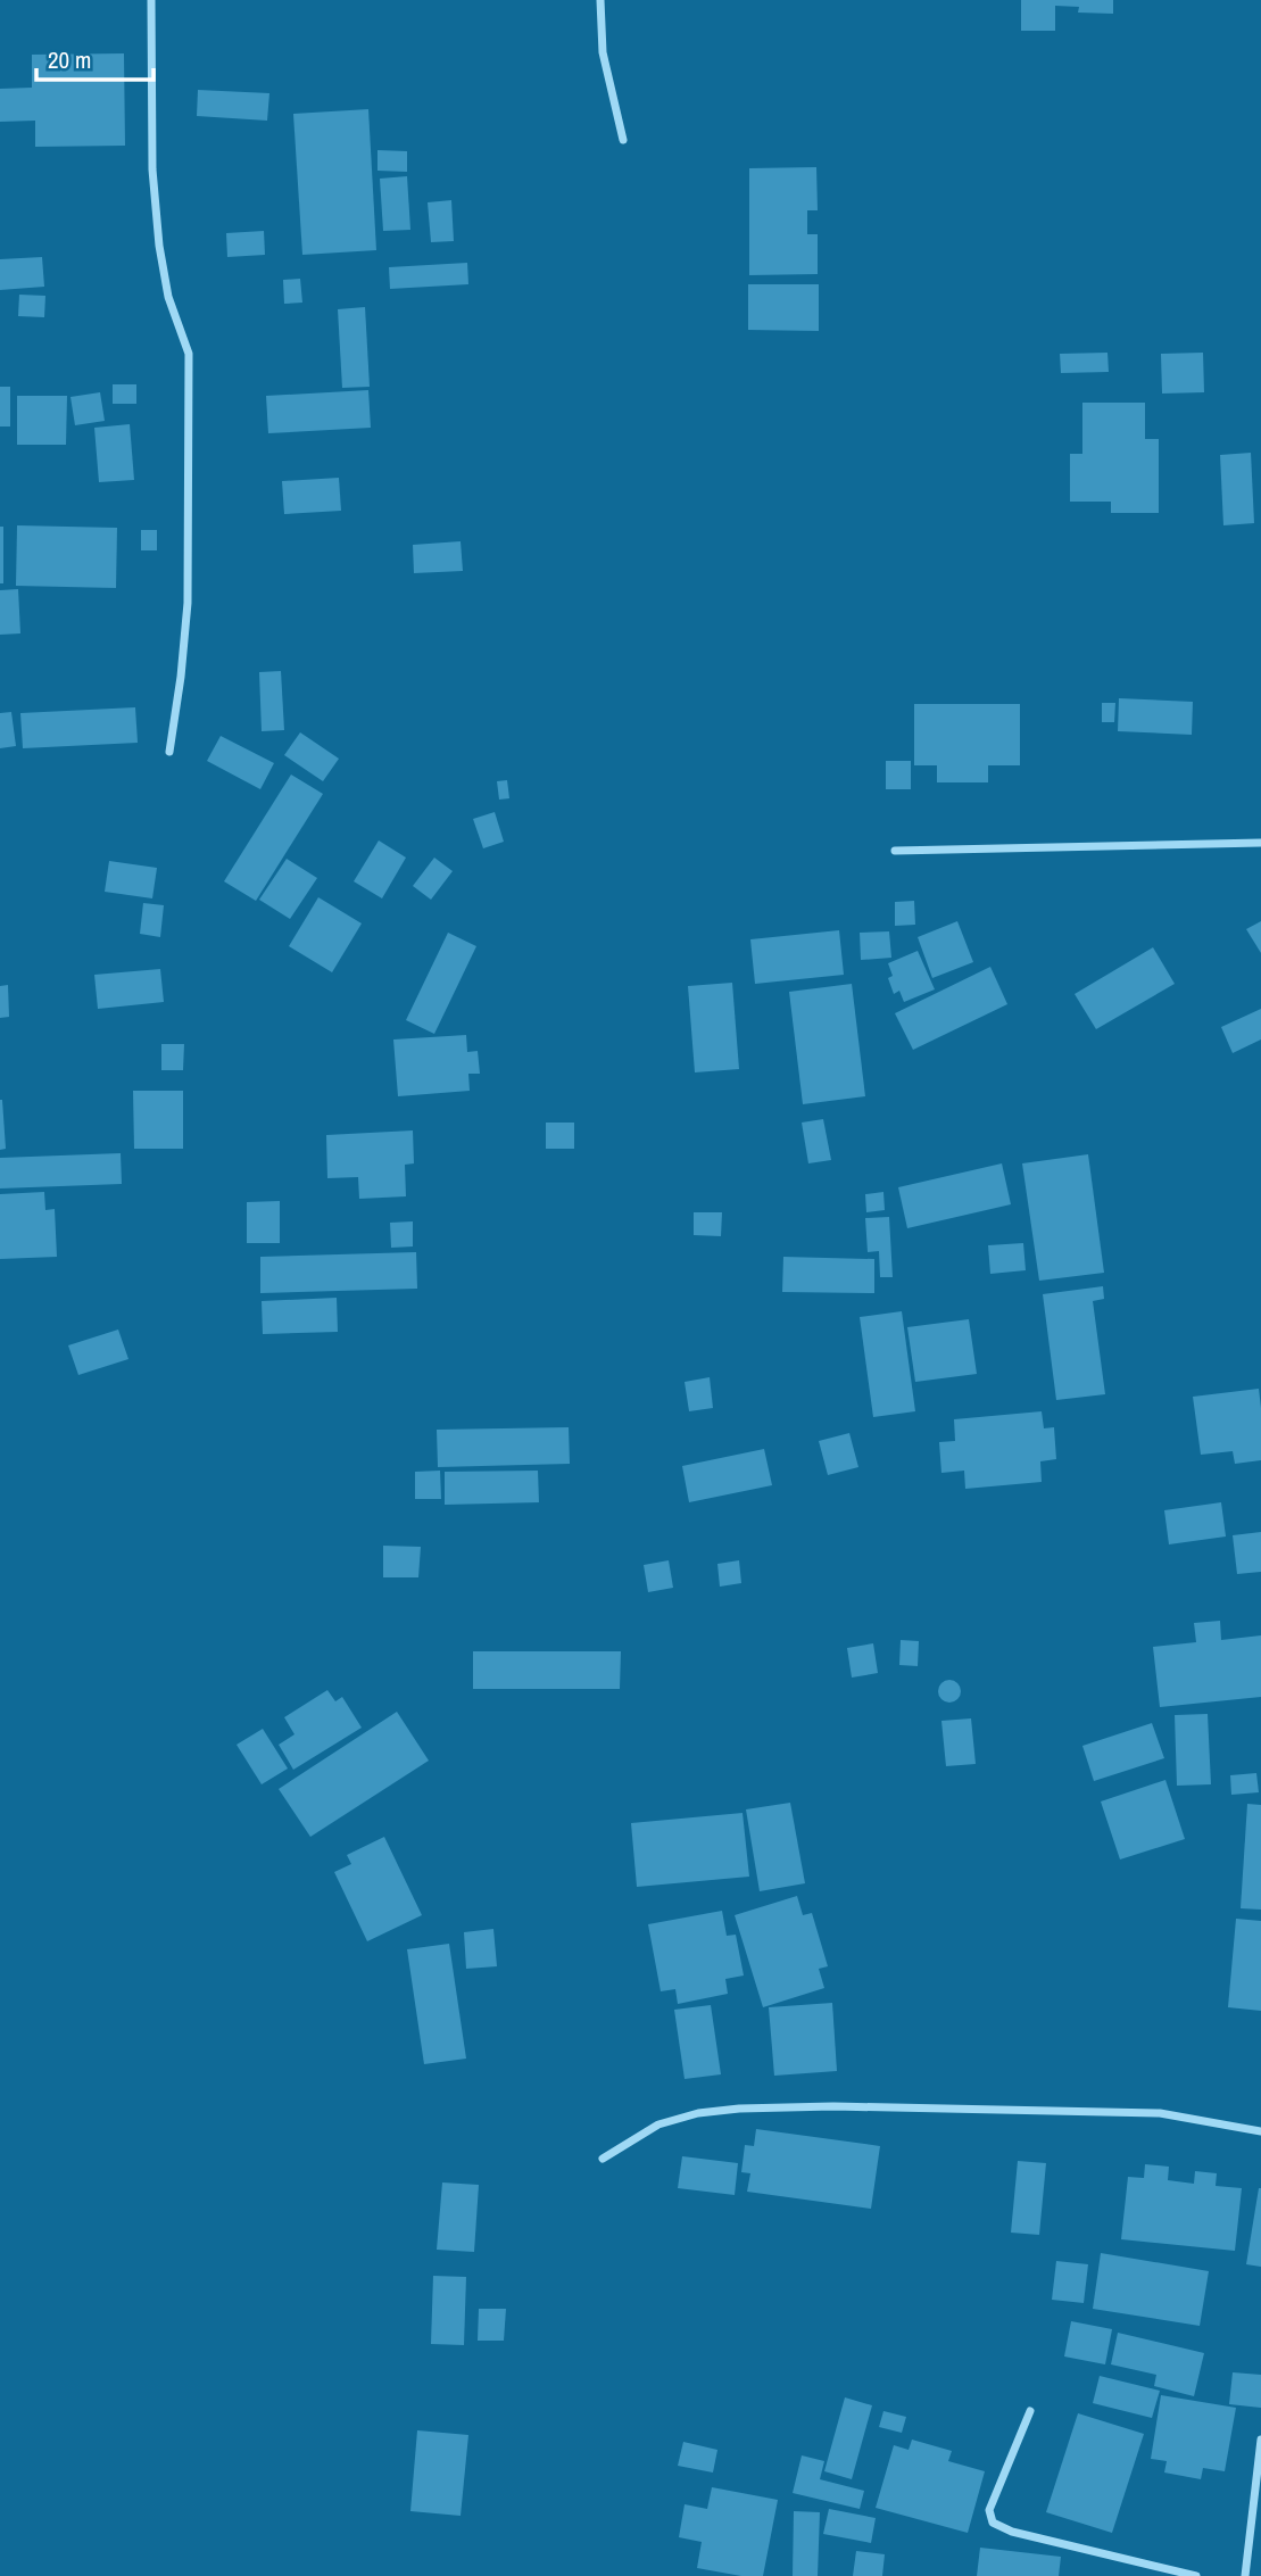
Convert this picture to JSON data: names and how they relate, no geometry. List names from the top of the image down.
{
  "scale_bar": "20 m"
}
